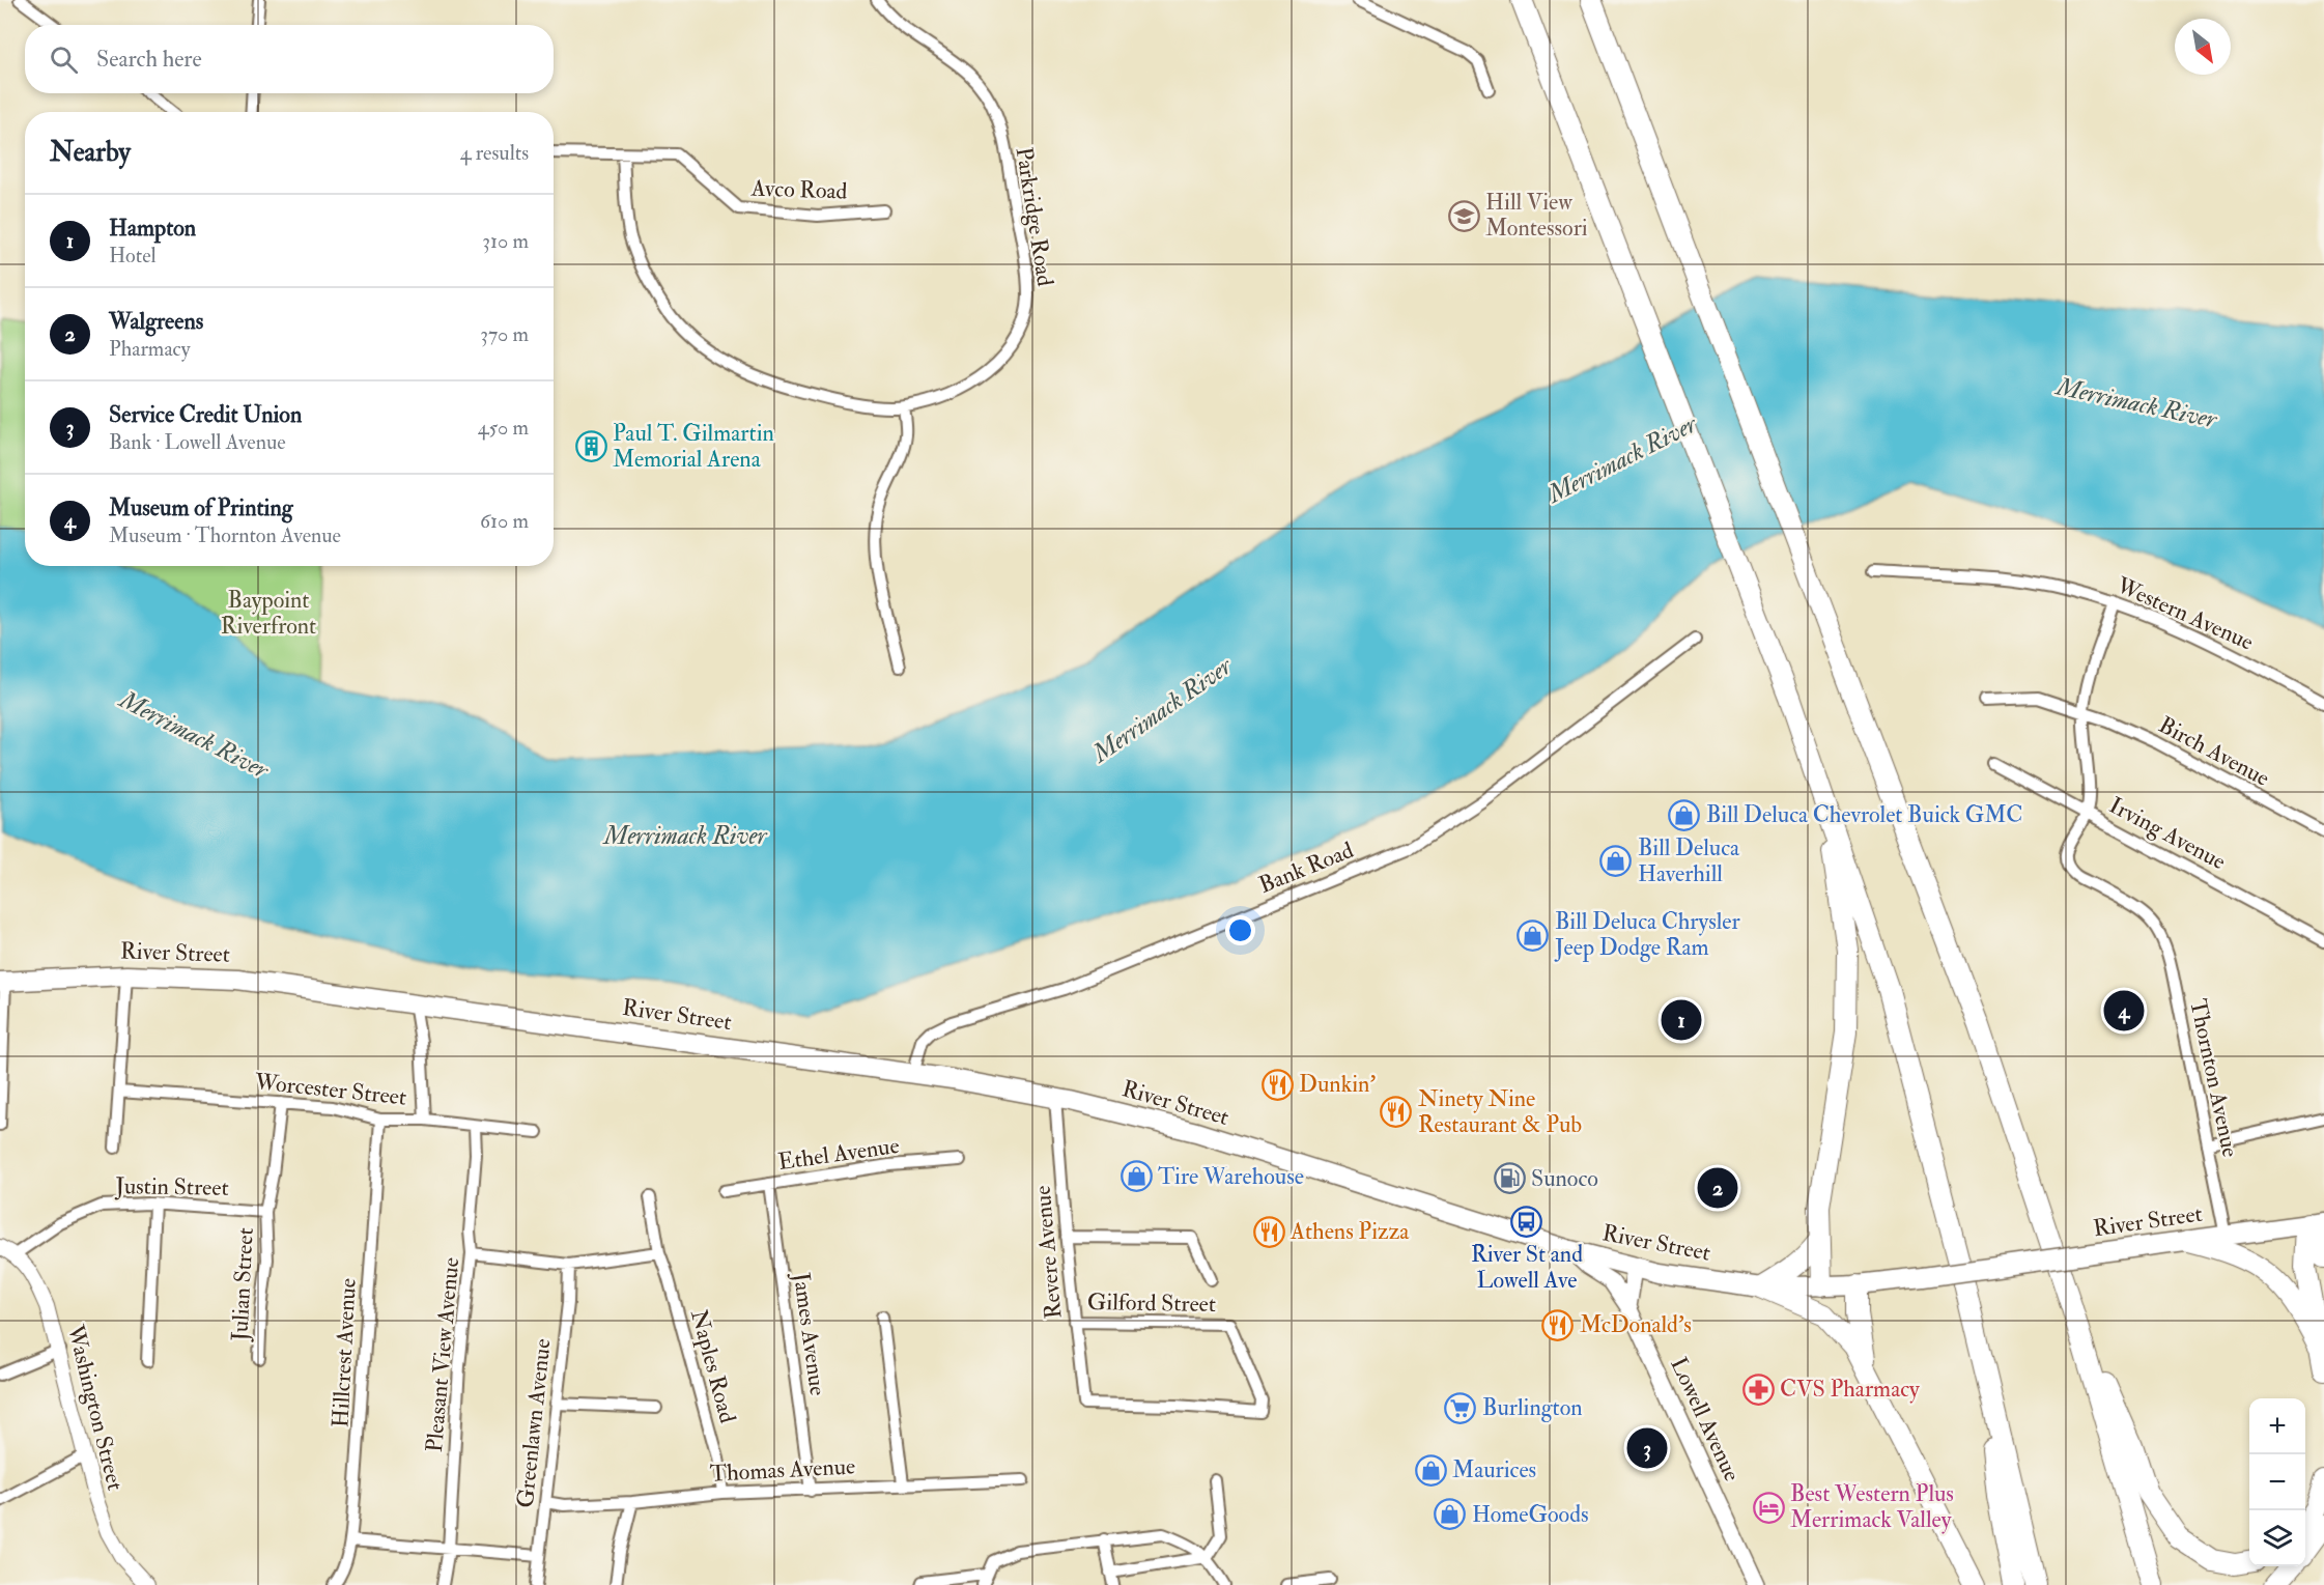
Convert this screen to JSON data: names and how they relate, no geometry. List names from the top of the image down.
{
  "streets": {
    "main road": ["River Street", "Lowell Avenue"],
    "street": [
      "Avco Road",
      "Parkridge Road",
      "Western Avenue",
      "Birch Avenue",
      "Irving Avenue",
      "Bank Road",
      "Thornton Avenue",
      "Worcester Street",
      "Ethel Avenue",
      "Justin Street",
      "Revere Avenue",
      "Julian Street",
      "Gilford Street",
      "James Avenue",
      "Hillcrest Avenue",
      "Pleasant View Avenue",
      "Naples Road",
      "Washington Street",
      "Greenlawn Avenue",
      "Thomas Avenue"
    ]
  },
  "crossings": [
    ["Avco Road", "Parkridge Road"],
    ["Irving Avenue", "Thornton Avenue"],
    ["Bank Road", "River Street"],
    ["River Street", "Thornton Avenue"],
    ["River Street", "Revere Avenue"],
    ["River Street", "Lowell Avenue"],
    ["Worcester Street", "Julian Street"],
    ["Worcester Street", "Hillcrest Avenue"],
    ["Worcester Street", "Pleasant View Avenue"],
    ["Ethel Avenue", "James Avenue"],
    ["Justin Street", "Julian Street"],
    ["Justin Street", "Washington Street"],
    ["Revere Avenue", "Gilford Street"],
    ["James Avenue", "Thomas Avenue"],
    ["Naples Road", "Thomas Avenue"],
    ["Greenlawn Avenue", "Thomas Avenue"]
  ],
  "water": ["Merrimack River"],
  "parks": ["Baypoint Riverfront"],
  "places": {
    "school or university": ["Hill View Montessori"],
    "building": ["Paul T. Gilmartin Memorial Arena"],
    "shop": [
      "Bill Deluca Chevrolet Buick GMC",
      "Bill Deluca Haverhill",
      "Bill Deluca Chrysler Jeep Dodge Ram",
      "Tire Warehouse",
      "Maurices",
      "HomeGoods"
    ],
    "restaurant": [
      "Dunkin'",
      "Ninety Nine Restaurant & Pub",
      "Athens Pizza",
      "McDonald's"
    ],
    "fuel station": ["Sunoco"],
    "bus stop": ["River St and Lowell Ave"],
    "pharmacy": ["CVS Pharmacy"],
    "supermarket": ["Burlington"],
    "hotel": ["Best Western Plus Merrimack Valley"]
  },
  "north": "bottom right",
  "page": {
    "search": "Search here",
    "heading": ["Nearby", "4 results"],
    "list": [
      {
        "mark": "1",
        "name": "Hampton",
        "note": "Hotel",
        "value": "310 m"
      },
      {
        "mark": "2",
        "name": "Walgreens",
        "note": "Pharmacy",
        "value": "370 m"
      },
      {
        "mark": "3",
        "name": "Service Credit Union",
        "note": "Bank · Lowell Avenue",
        "value": "450 m"
      },
      {
        "mark": "4",
        "name": "Museum of Printing",
        "note": "Museum · Thornton Avenue",
        "value": "610 m"
      }
    ],
    "pins": [
      "4",
      "1",
      "2",
      "3"
    ],
    "map_buttons": ["+", "−"]
  }
}
